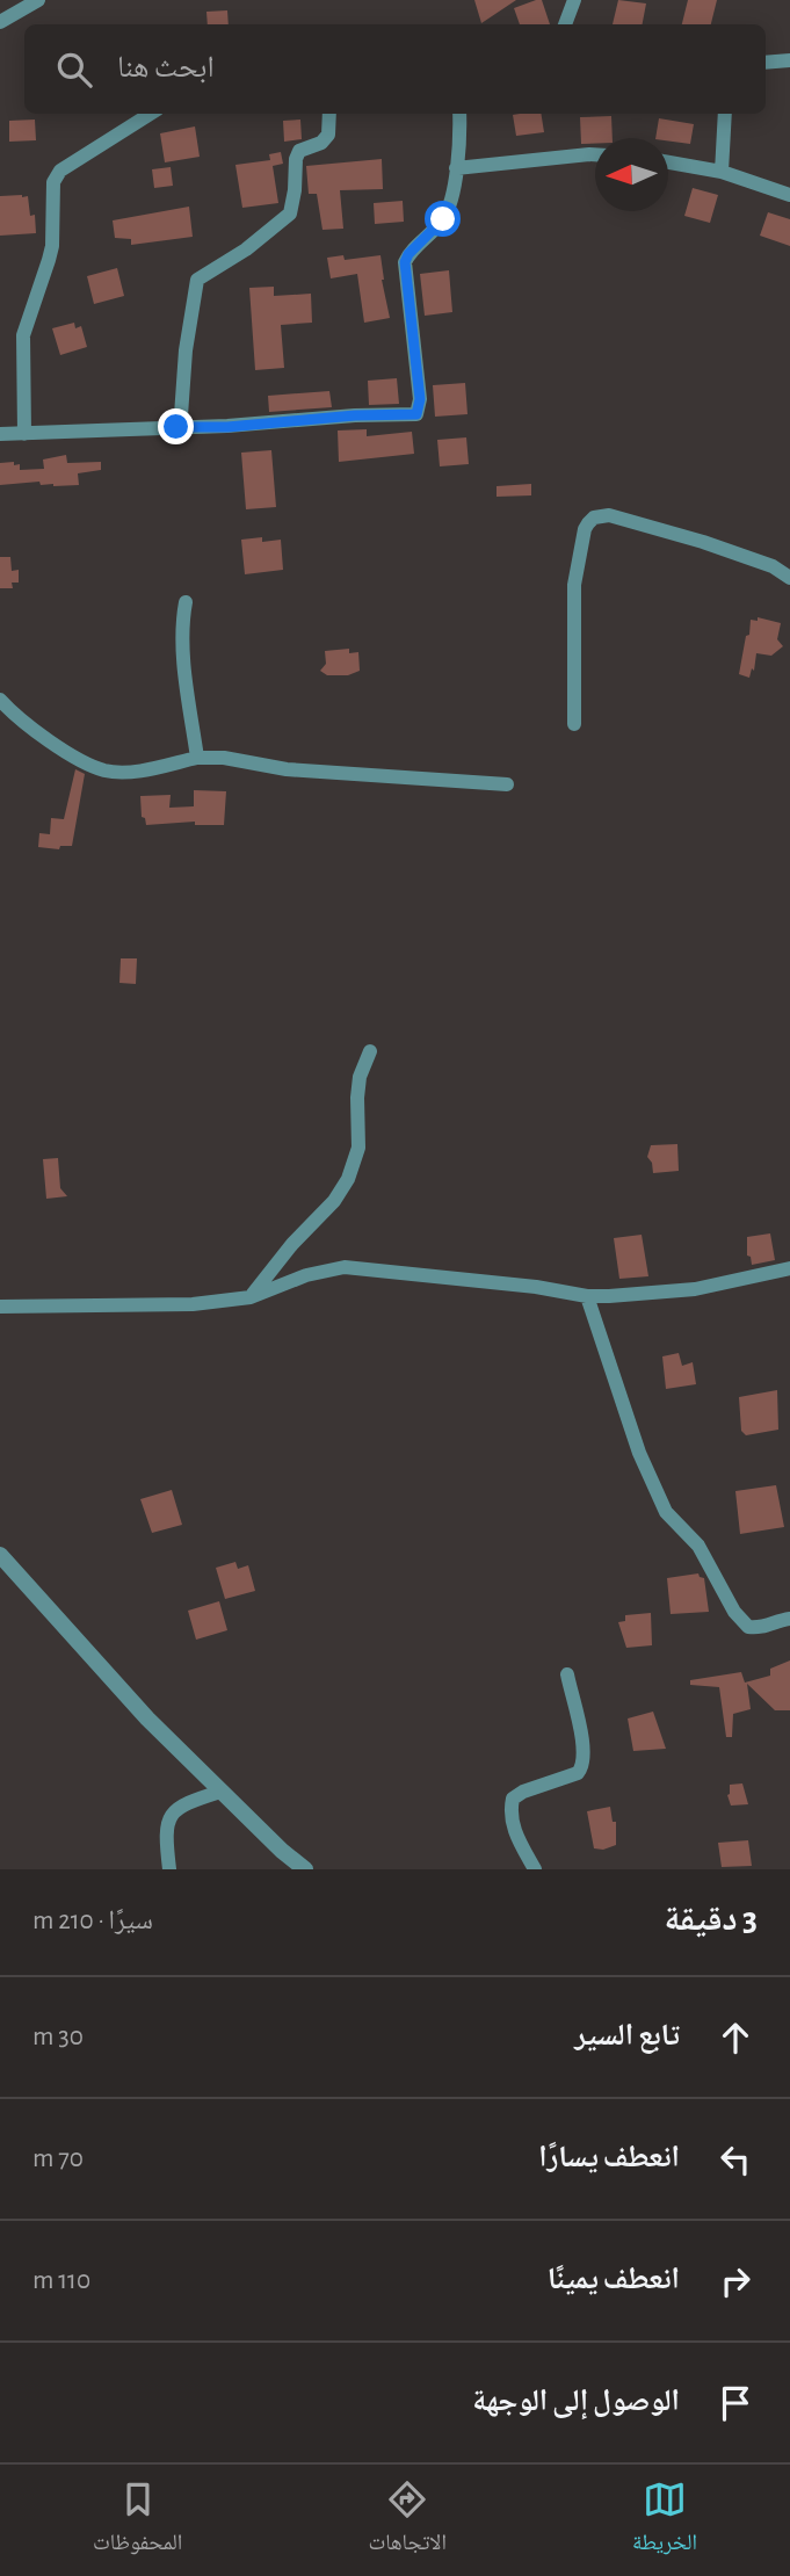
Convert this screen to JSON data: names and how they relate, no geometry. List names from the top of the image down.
{
  "north": "left",
  "page": {
    "search": "ابحث هنا",
    "heading": ["3 دقيقة", "سيرًا · 210 m"],
    "list": [
      ["تابع السير", "30 m"],
      ["انعطف يسارًا", "70 m"],
      ["انعطف يمينًا", "110 m"],
      "الوصول إلى الوجهة"
    ],
    "nav": ["الخريطة", "الاتجاهات", "المحفوظات"]
  }
}
